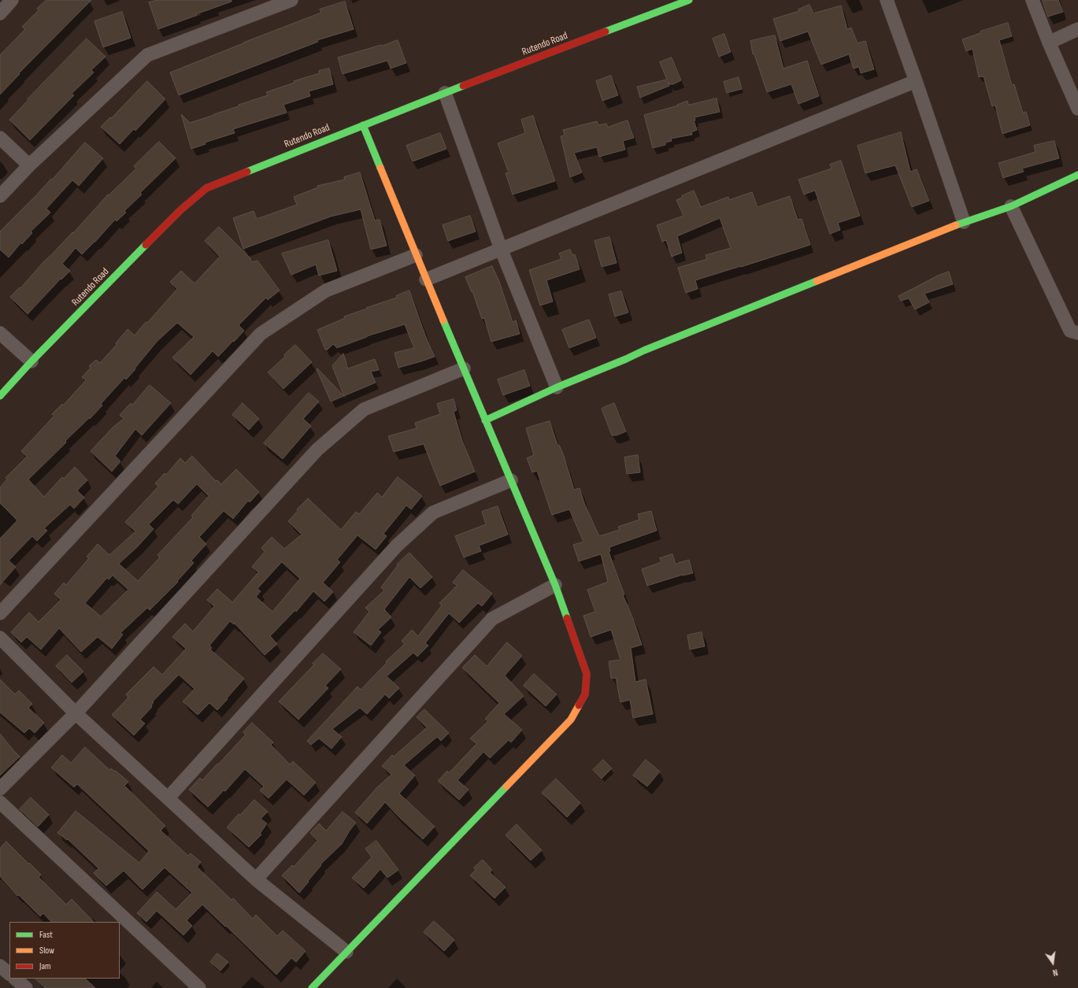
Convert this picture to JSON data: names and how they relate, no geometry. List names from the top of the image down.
{
  "streets": {
    "street": ["Rutendo Road"]
  },
  "legend": ["Fast", "Slow", "Jam"],
  "north": "bottom"
}
